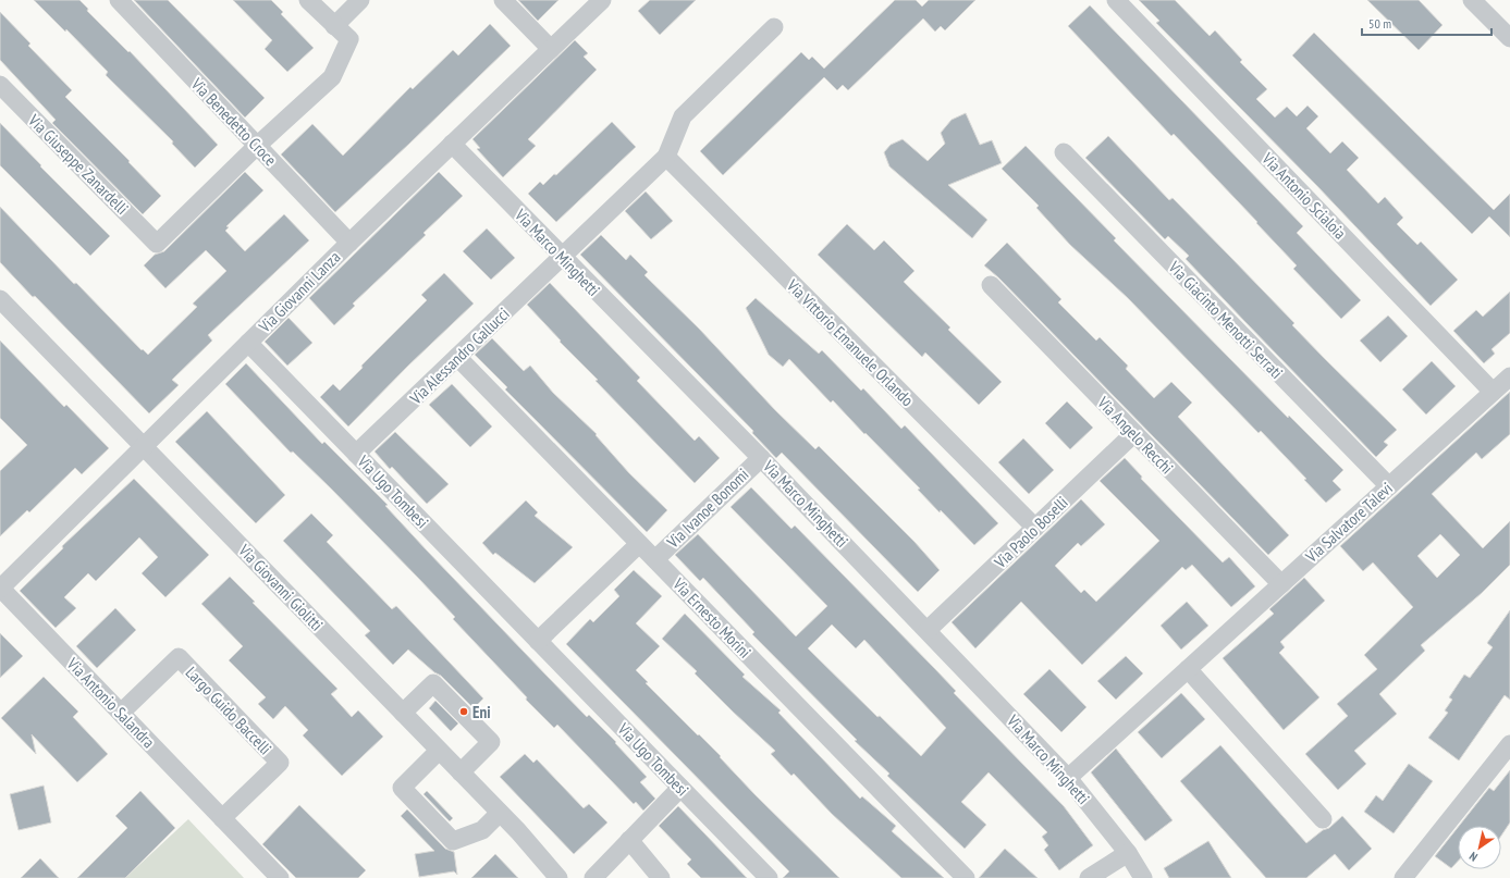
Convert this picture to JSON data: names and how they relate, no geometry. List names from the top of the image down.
{
  "streets": {
    "street": [
      "Via Benedetto Croce",
      "Via Giuseppe Zanardelli",
      "Via Antonio Scialoia",
      "Via Marco Minghetti",
      "Via Giovanni Lanza",
      "Via Giacinto Menotti Serrati",
      "Via Vittorio Emanuele Orlando",
      "Via Alessandro Gallucci",
      "Via Angelo Recchi",
      "Via Ugo Tombesi",
      "Via Ivanoe Bonomi",
      "Via Salvatore Talevi",
      "Via Paolo Boselli",
      "Via Giovanni Giolitti",
      "Via Ernesto Morini",
      "Via Antonio Salandra",
      "Largo Guido Baccelli"
    ]
  },
  "crossings": [
    ["Via Benedetto Croce", "Via Giuseppe Zanardelli"],
    ["Via Benedetto Croce", "Via Giovanni Lanza"],
    ["Via Antonio Scialoia", "Via Salvatore Talevi"],
    ["Via Marco Minghetti", "Via Giovanni Lanza"],
    ["Via Marco Minghetti", "Via Alessandro Gallucci"],
    ["Via Marco Minghetti", "Via Ivanoe Bonomi"],
    ["Via Marco Minghetti", "Via Salvatore Talevi"],
    ["Via Marco Minghetti", "Via Paolo Boselli"],
    ["Via Giovanni Lanza", "Via Ugo Tombesi"],
    ["Via Giovanni Lanza", "Via Giovanni Giolitti"],
    ["Via Giovanni Lanza", "Via Antonio Salandra"],
    ["Via Giacinto Menotti Serrati", "Via Salvatore Talevi"],
    ["Via Vittorio Emanuele Orlando", "Via Alessandro Gallucci"],
    ["Via Vittorio Emanuele Orlando", "Via Paolo Boselli"],
    ["Via Alessandro Gallucci", "Via Ugo Tombesi"],
    ["Via Alessandro Gallucci", "Via Ernesto Morini"],
    ["Via Angelo Recchi", "Via Salvatore Talevi"],
    ["Via Angelo Recchi", "Via Paolo Boselli"],
    ["Via Ivanoe Bonomi", "Via Ernesto Morini"],
    ["Via Antonio Salandra", "Largo Guido Baccelli"]
  ],
  "places": ["Eni"],
  "scale_bar": "50 m",
  "north": "bottom left"
}
